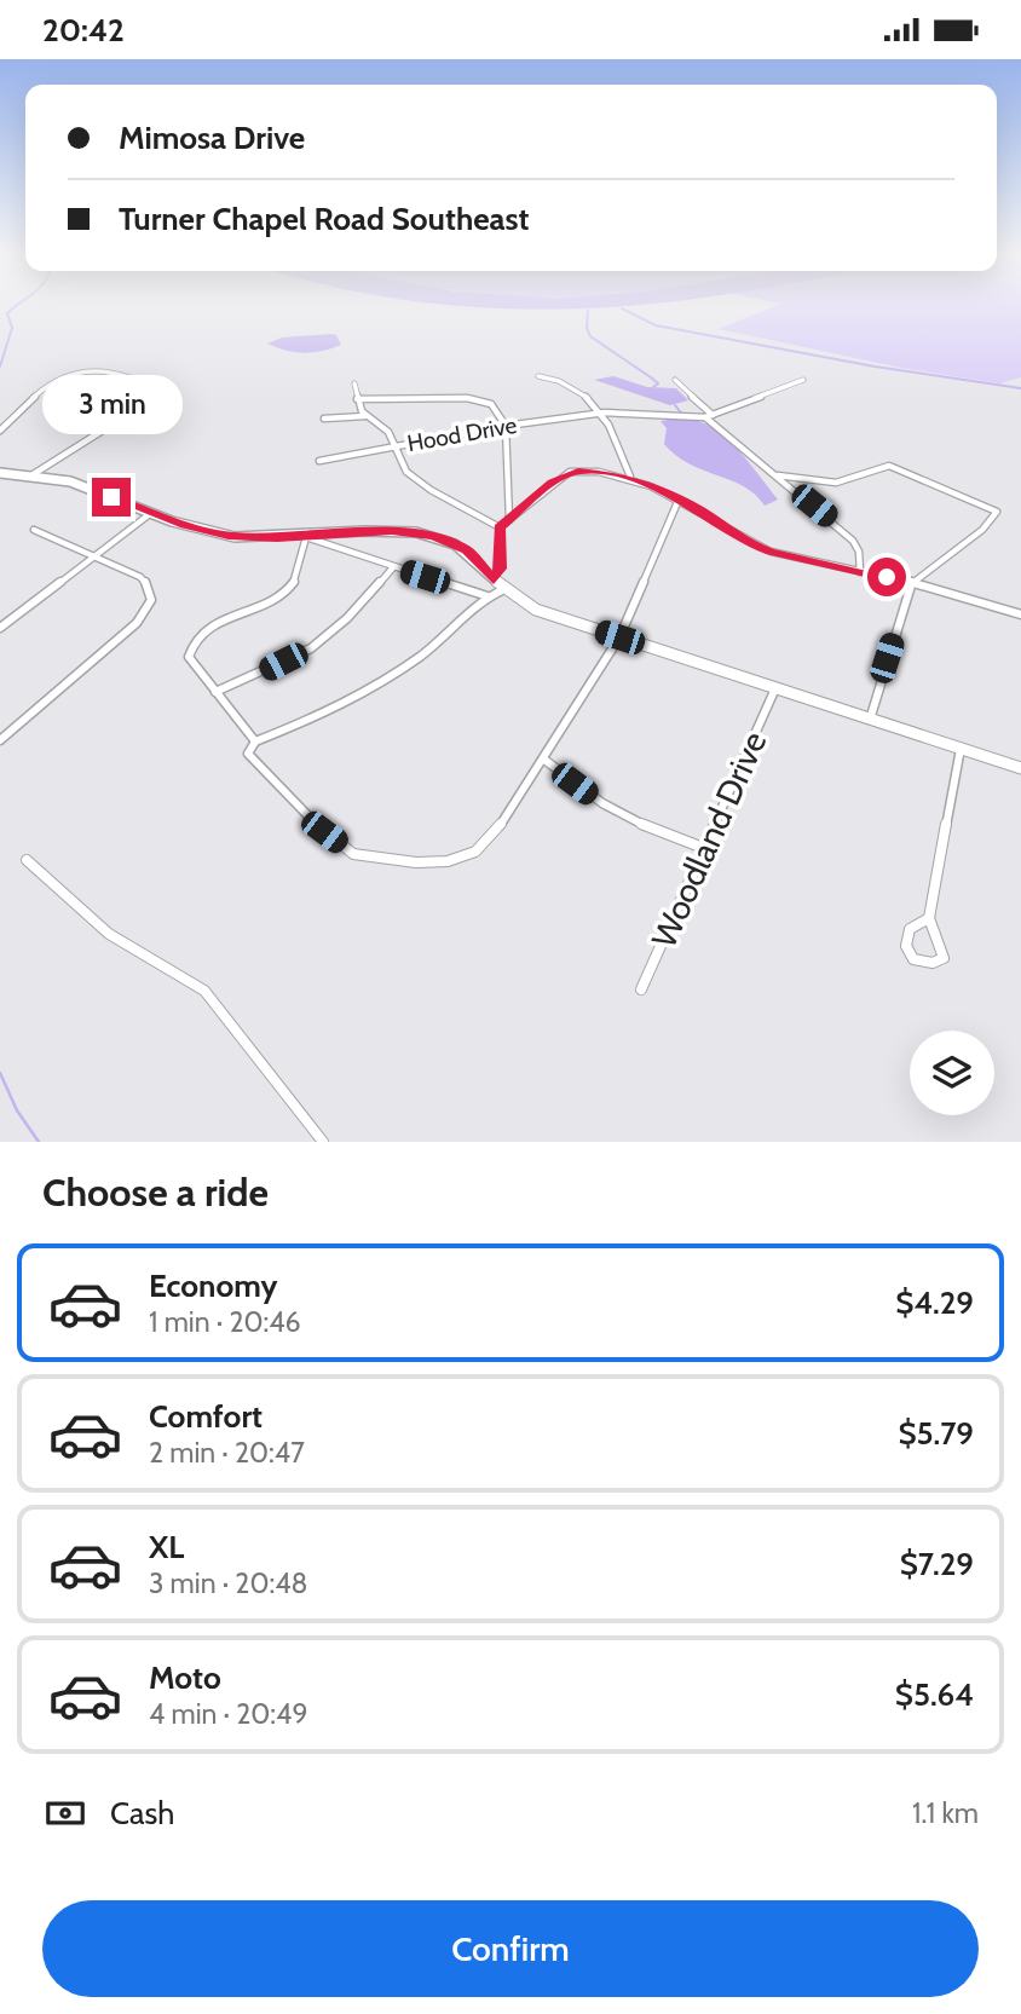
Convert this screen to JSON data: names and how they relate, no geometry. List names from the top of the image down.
{
  "streets": {
    "street": ["Hood Drive", "Woodland Drive"]
  },
  "page": {
    "status": "20:42",
    "banner": ["Mimosa Drive", "Turner Chapel Road Southeast"],
    "bubble": "3 min",
    "heading": "Choose a ride",
    "list": [
      {
        "name": "Economy",
        "note": "1 min · 20:46",
        "value": "$4.29"
      },
      {
        "name": "Comfort",
        "note": "2 min · 20:47",
        "value": "$5.79"
      },
      {
        "name": "XL",
        "note": "3 min · 20:48",
        "value": "$7.29"
      },
      {
        "name": "Moto",
        "note": "4 min · 20:49",
        "value": "$5.64"
      }
    ],
    "pay": ["Cash", "1.1 km"],
    "buttons": "Confirm"
  }
}
